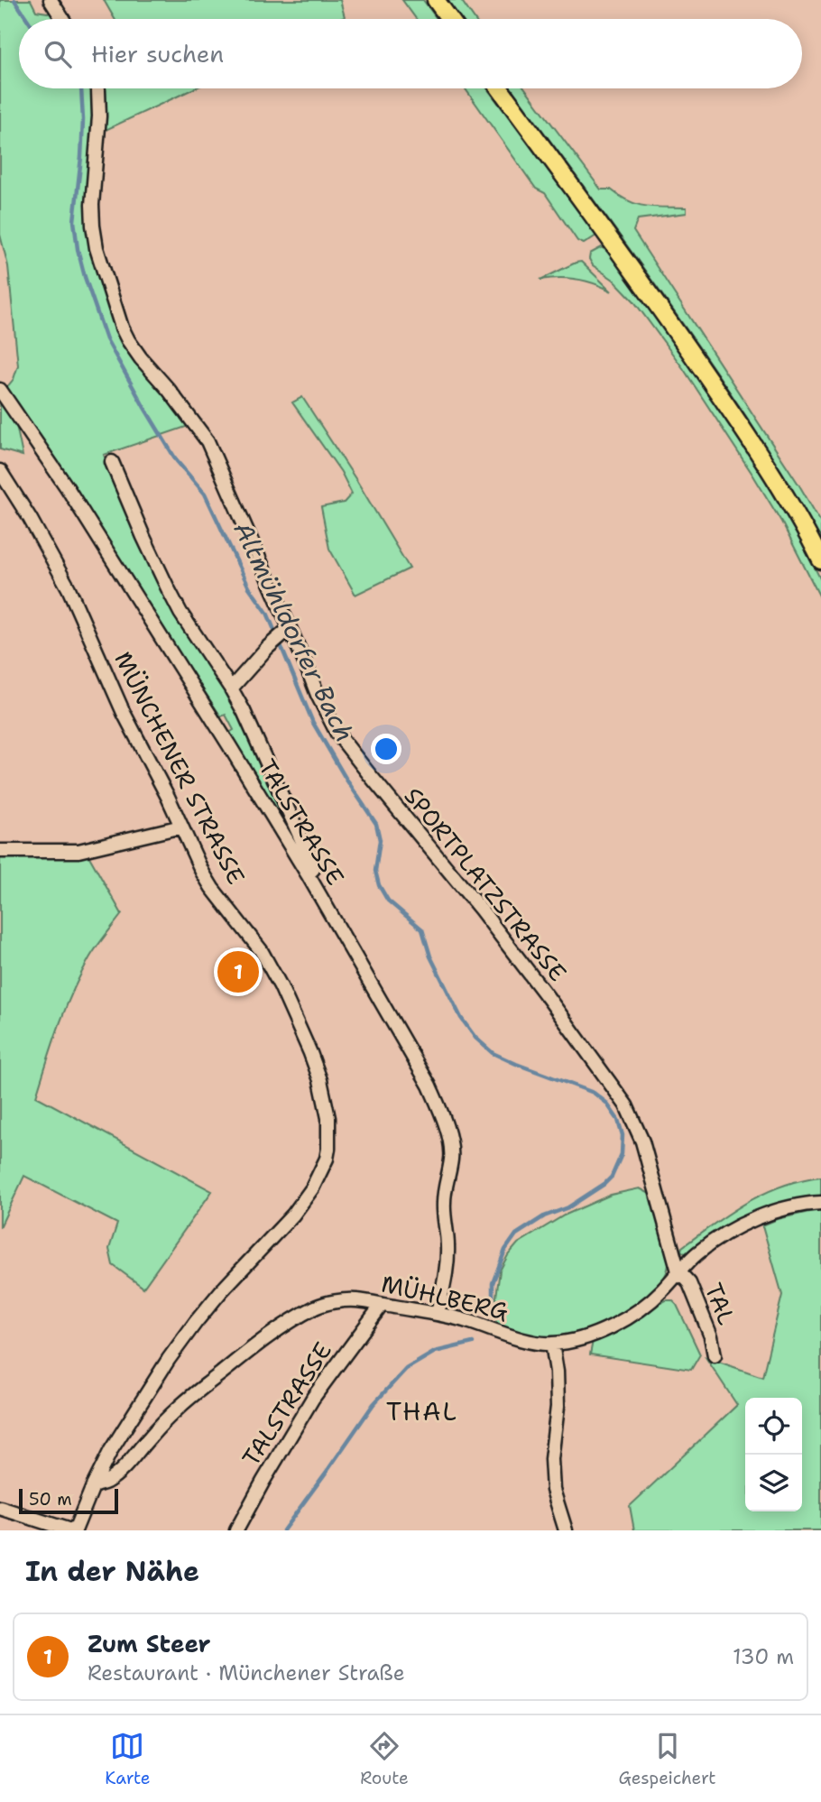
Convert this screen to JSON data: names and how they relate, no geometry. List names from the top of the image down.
{
  "streets": {
    "street": [
      "MÜNCHENER STRASSE",
      "TALSTRASSE",
      "SPORTPLATZSTRASSE",
      "MÜHLBERG",
      "TAL"
    ]
  },
  "crossings": [
    ["MÜNCHENER STRASSE", "MÜHLBERG"],
    ["TALSTRASSE", "MÜHLBERG"],
    ["SPORTPLATZSTRASSE", "MÜHLBERG"],
    ["SPORTPLATZSTRASSE", "TAL"],
    ["MÜHLBERG", "TAL"]
  ],
  "districts": ["THAL"],
  "water": ["Altmühldorfer Bach"],
  "scale_bar": "50 m",
  "page": {
    "search": "Hier suchen",
    "pins": "1",
    "scale": "50 m",
    "heading": "In der Nähe",
    "list": [
      {
        "mark": "1",
        "name": "Zum Steer",
        "note": "Restaurant · Münchener Straße",
        "value": "130 m"
      }
    ],
    "nav": ["Karte", "Route", "Gespeichert"]
  }
}
